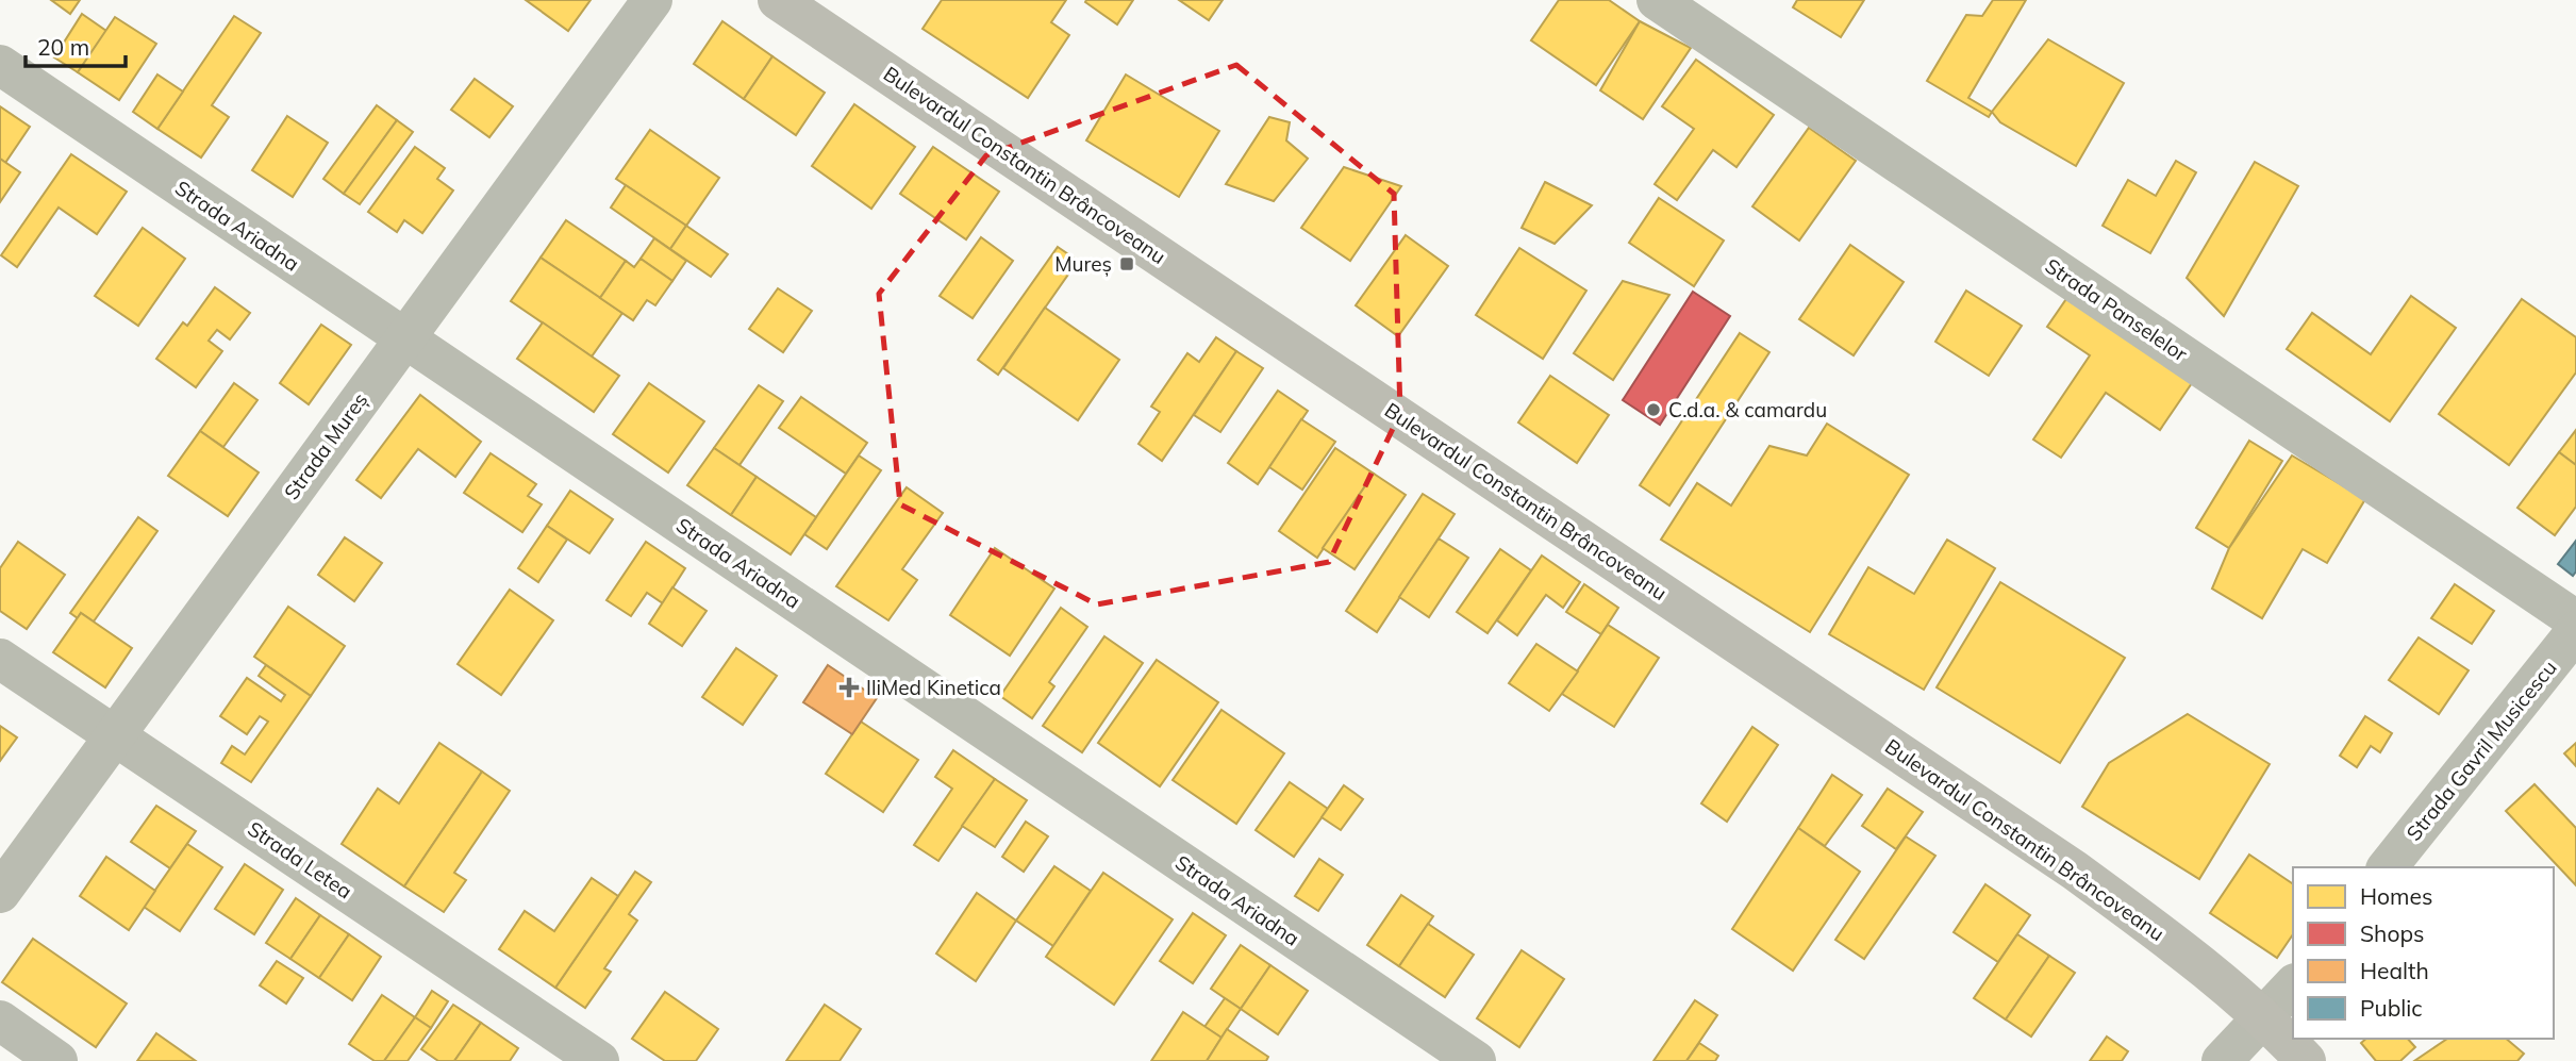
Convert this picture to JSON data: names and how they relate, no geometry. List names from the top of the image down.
{
  "streets": {
    "main road": ["Bulevardul Constantin Brâncoveanu"],
    "street": [
      "Strada Ariadna",
      "Strada Panselelor",
      "Strada Mureș",
      "Strada Gavril Musicescu",
      "Strada Letea"
    ]
  },
  "crossings": [
    ["Strada Ariadna", "Strada Mureș"],
    ["Strada Mureș", "Strada Letea"]
  ],
  "places": {
    "transit": ["Mureș"],
    "other": ["C.d.a. & camardu"],
    "health": ["IliMed Kinetica"]
  },
  "legend": [
    "Homes",
    "Shops",
    "Health",
    "Public"
  ],
  "scale_bar": "20 m"
}
